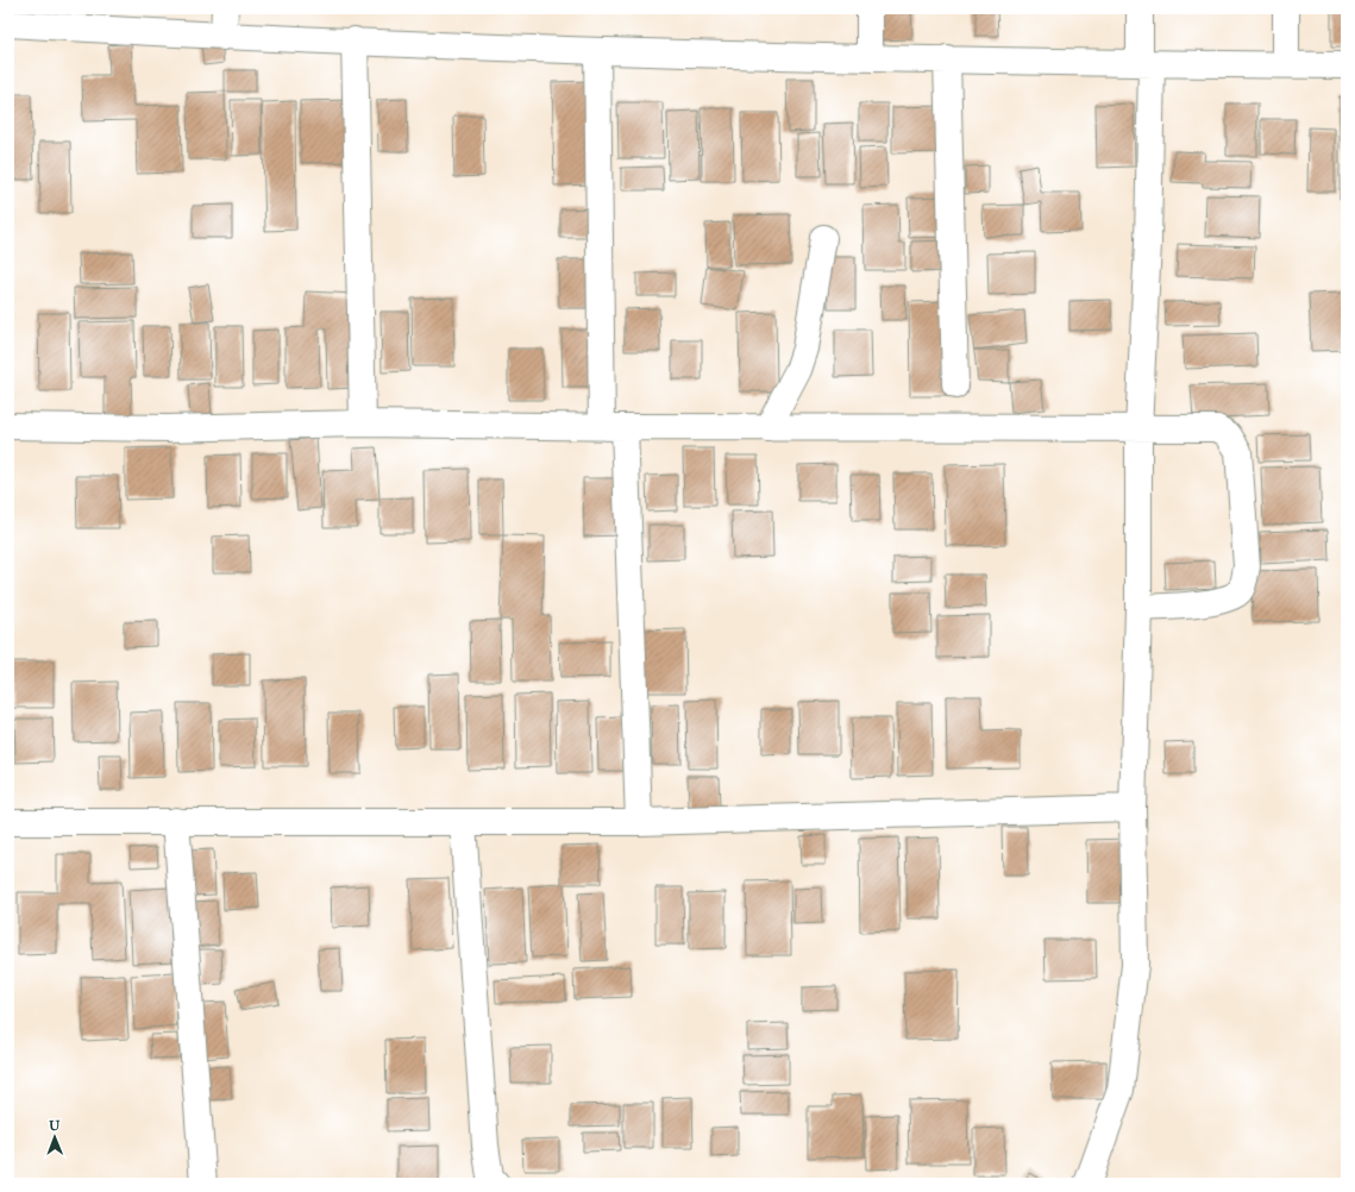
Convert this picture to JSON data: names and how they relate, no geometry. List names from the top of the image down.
{
  "north": "top"
}
